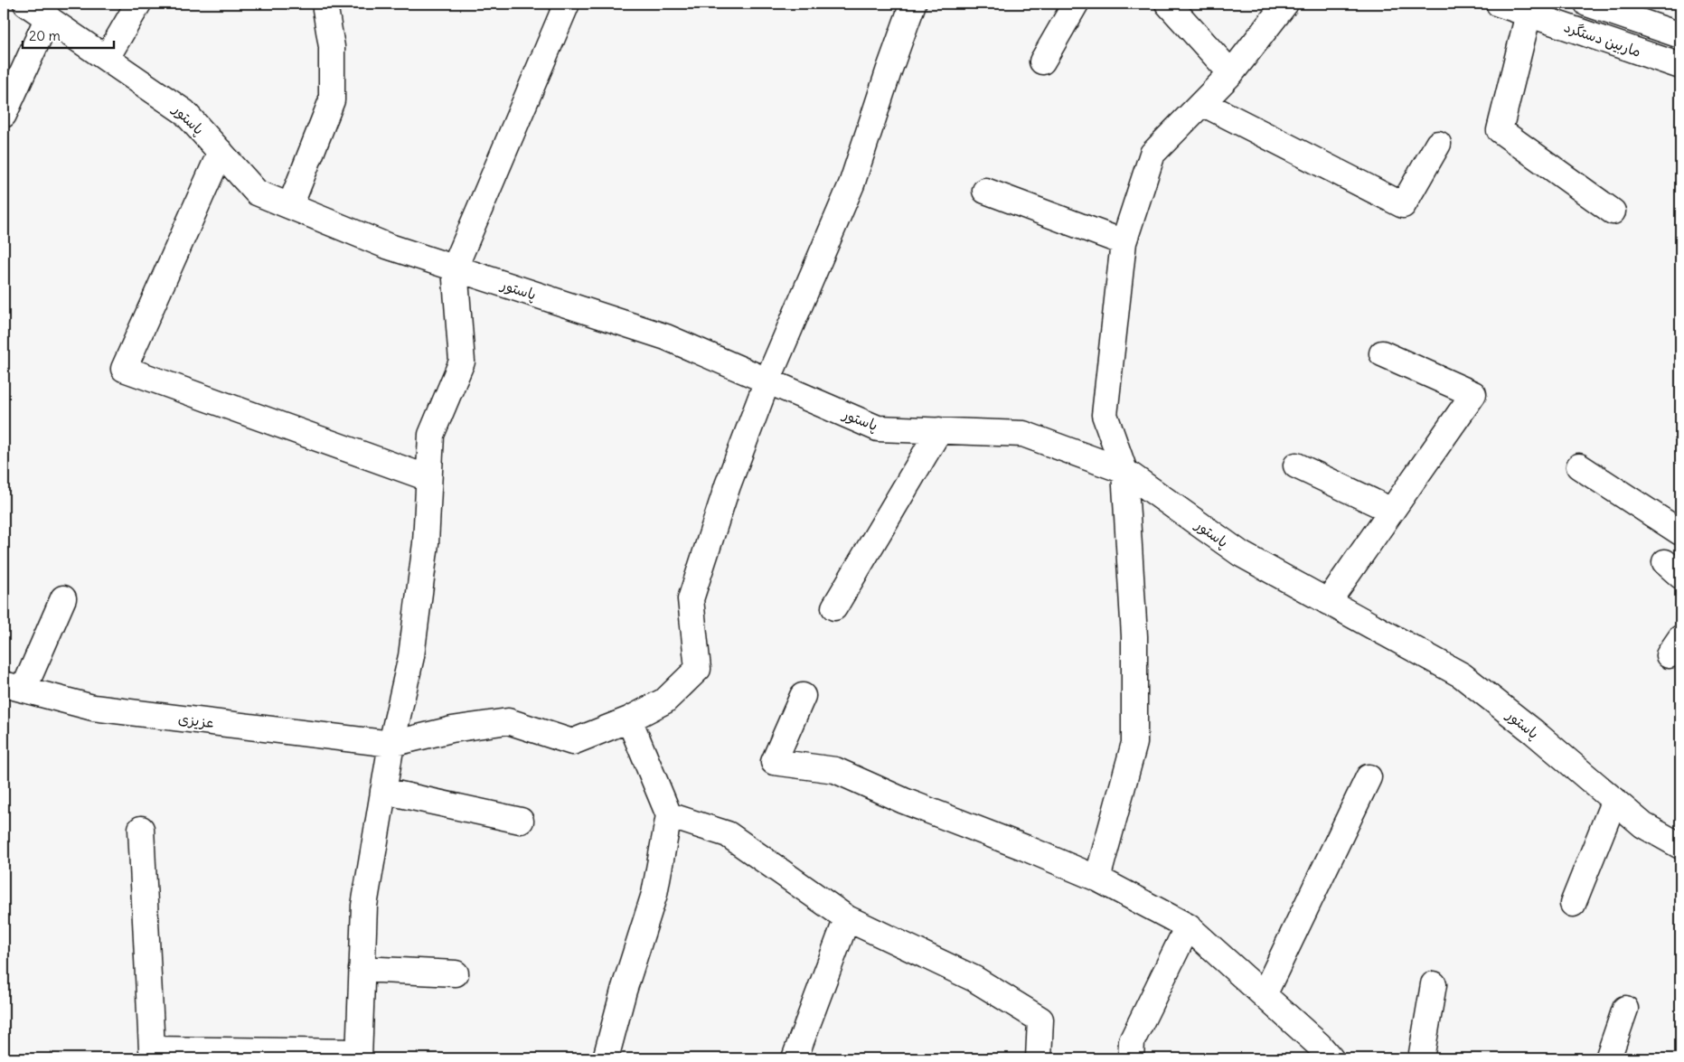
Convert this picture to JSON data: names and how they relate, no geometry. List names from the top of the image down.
{
  "streets": {
    "street": ["ماربین دستگرد", "پاستور", "عزیزی"]
  },
  "scale_bar": "20 m"
}
